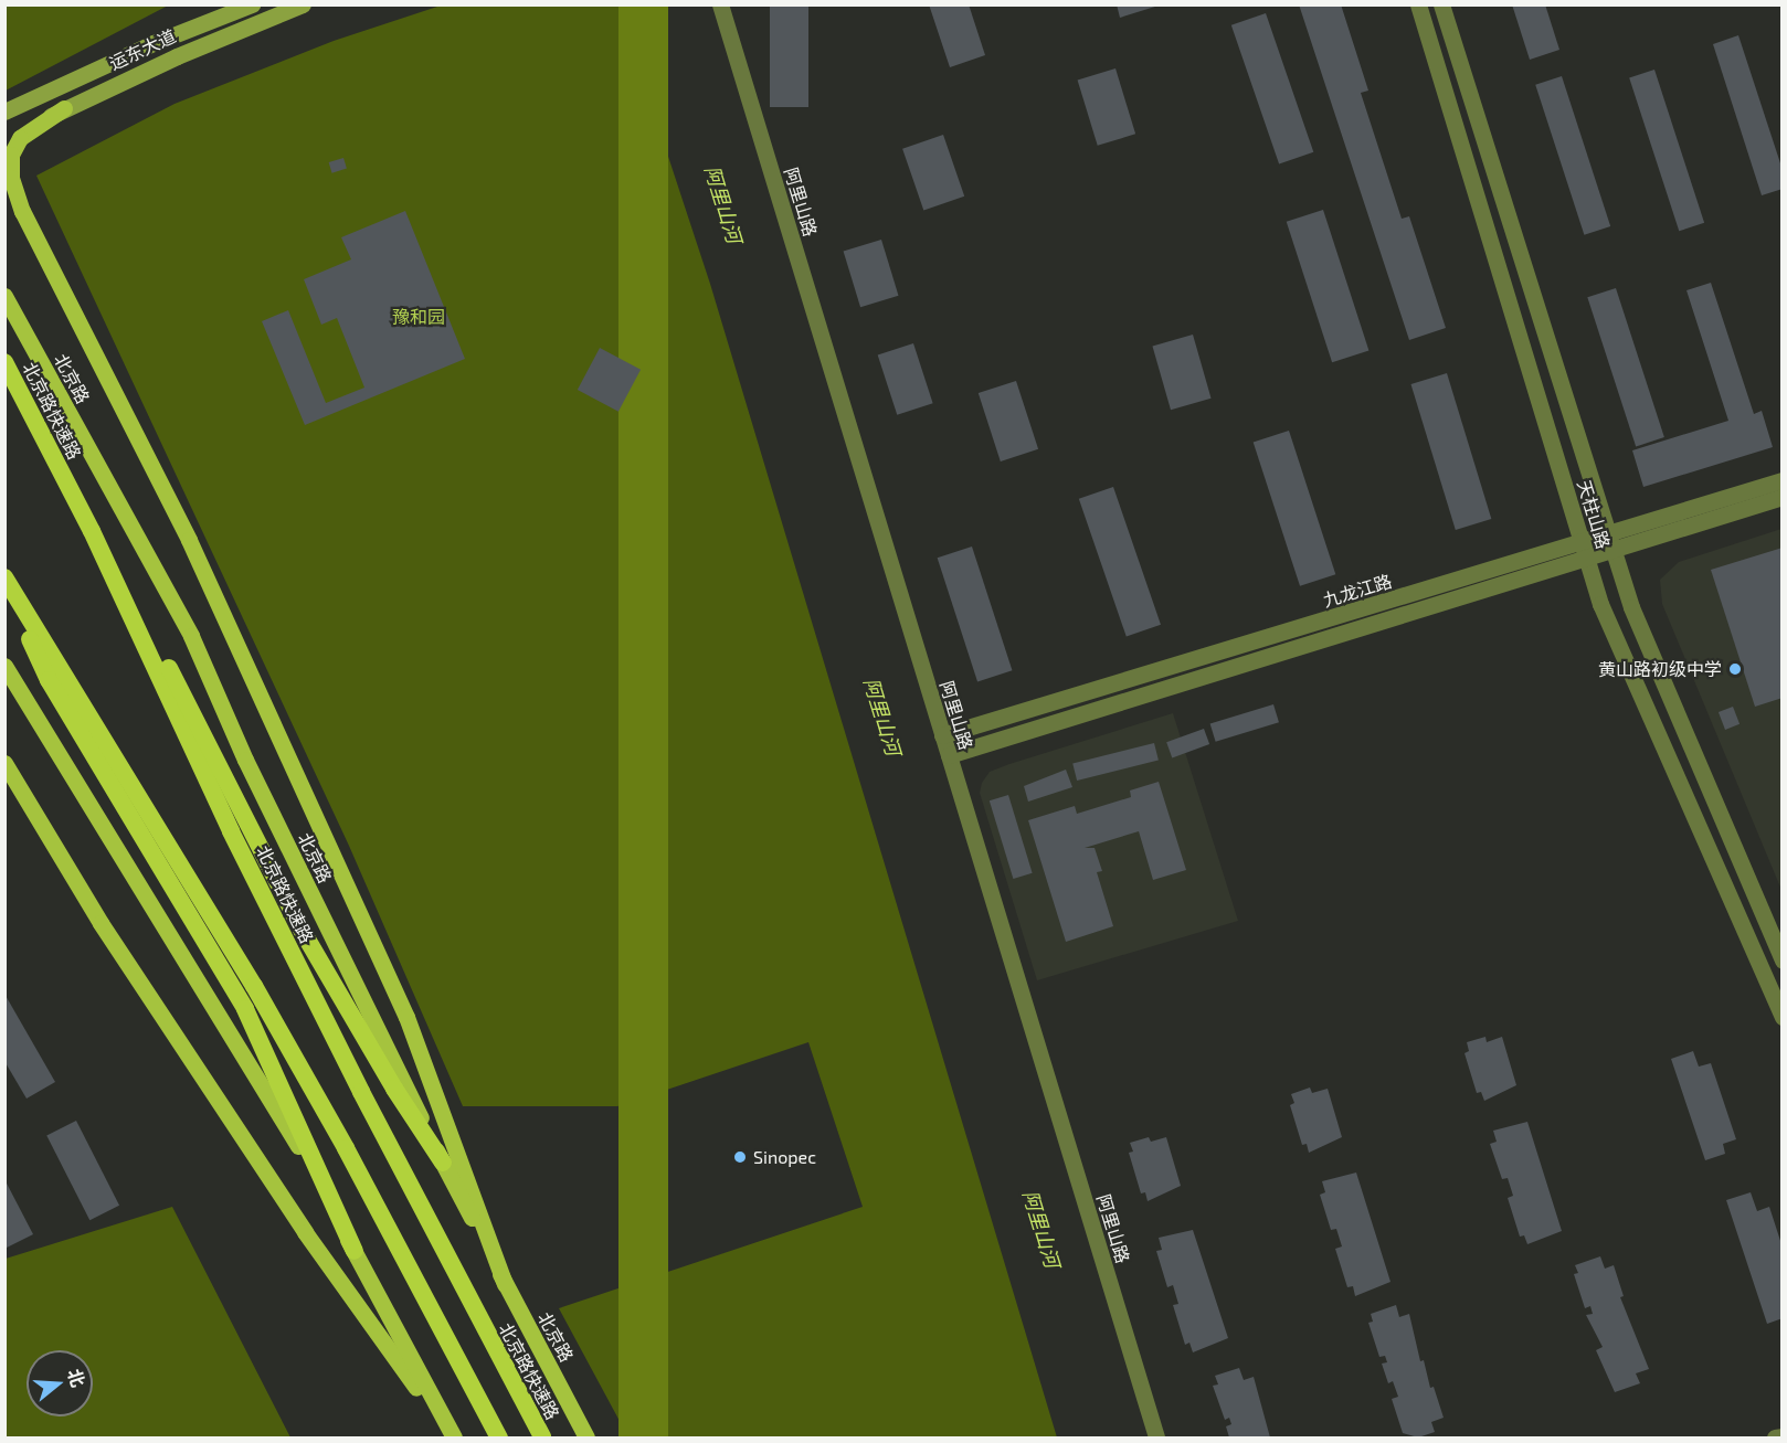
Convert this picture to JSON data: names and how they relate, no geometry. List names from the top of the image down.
{
  "streets": {
    "highway": ["北京路快速路"],
    "main road": ["运东大道", "北京路"],
    "street": ["阿里山路", "天柱山路", "九龙江路"]
  },
  "crossings": [
    ["阿里山路", "九龙江路"],
    ["天柱山路", "九龙江路"]
  ],
  "water": ["阿里山河"],
  "parks": ["豫和园"],
  "places": ["黄山路初级中学", "Sinopec"],
  "north": "right"
}
